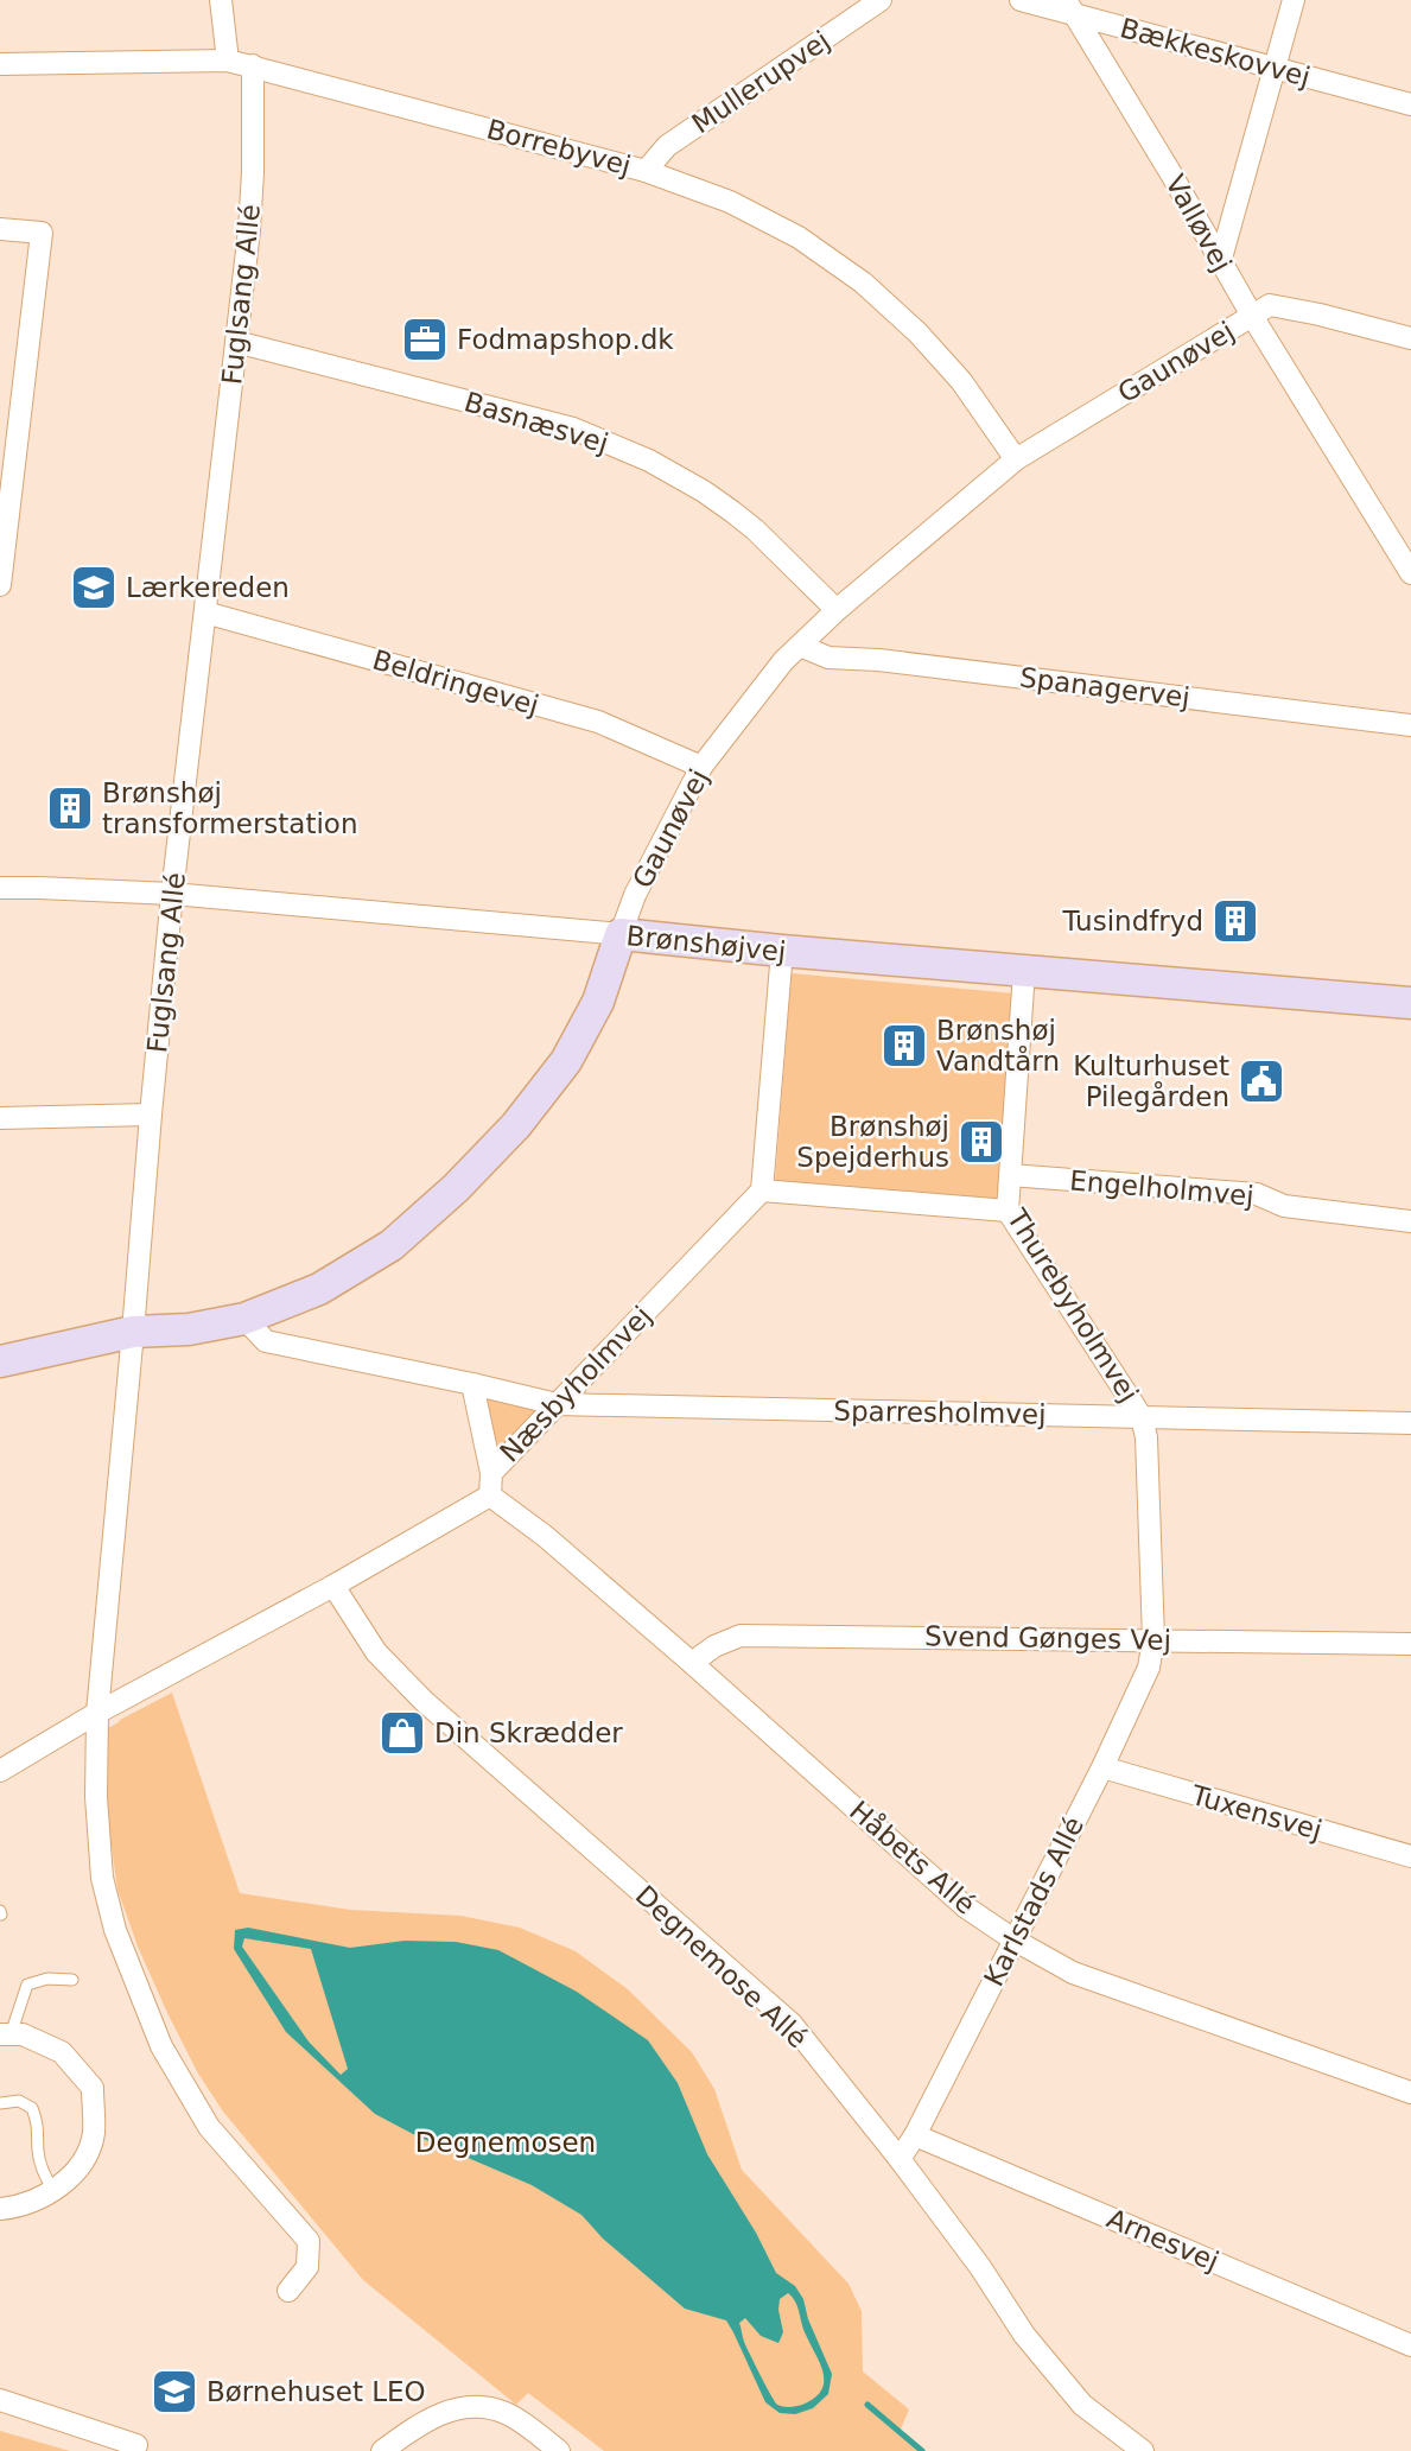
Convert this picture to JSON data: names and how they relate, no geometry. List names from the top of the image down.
{
  "streets": {
    "street": [
      "Bækkeskovvej",
      "Mullerupvej",
      "Borrebyvej",
      "Valløvej",
      "Fuglsang Allé",
      "Gaunøvej",
      "Basnæsvej",
      "Beldringevej",
      "Spanagervej",
      "Brønshøjvej",
      "Engelholmvej",
      "Thurebyholmvej",
      "Næsbyholmvej",
      "Sparresholmvej",
      "Svend Gønges Vej",
      "Tuxensvej",
      "Håbets Allé",
      "Karlstads Allé",
      "Degnemose Allé",
      "Arnesvej"
    ]
  },
  "crossings": [
    ["Bækkeskovvej", "Valløvej"],
    ["Mullerupvej", "Borrebyvej"],
    ["Borrebyvej", "Fuglsang Allé"],
    ["Borrebyvej", "Gaunøvej"],
    ["Valløvej", "Gaunøvej"],
    ["Fuglsang Allé", "Gaunøvej"],
    ["Fuglsang Allé", "Basnæsvej"],
    ["Fuglsang Allé", "Beldringevej"],
    ["Fuglsang Allé", "Brønshøjvej"],
    ["Fuglsang Allé", "Næsbyholmvej"],
    ["Gaunøvej", "Basnæsvej"],
    ["Gaunøvej", "Beldringevej"],
    ["Gaunøvej", "Spanagervej"],
    ["Gaunøvej", "Brønshøjvej"],
    ["Gaunøvej", "Sparresholmvej"],
    ["Brønshøjvej", "Thurebyholmvej"],
    ["Engelholmvej", "Thurebyholmvej"],
    ["Thurebyholmvej", "Sparresholmvej"],
    ["Thurebyholmvej", "Svend Gønges Vej"],
    ["Thurebyholmvej", "Karlstads Allé"],
    ["Næsbyholmvej", "Sparresholmvej"],
    ["Næsbyholmvej", "Håbets Allé"],
    ["Næsbyholmvej", "Degnemose Allé"],
    ["Svend Gønges Vej", "Håbets Allé"],
    ["Svend Gønges Vej", "Karlstads Allé"],
    ["Tuxensvej", "Karlstads Allé"],
    ["Håbets Allé", "Karlstads Allé"],
    ["Karlstads Allé", "Degnemose Allé"],
    ["Karlstads Allé", "Arnesvej"]
  ],
  "parks": ["Degnemosen"],
  "places": {
    "office": ["Fodmapshop.dk"],
    "school or university": ["Lærkereden", "Børnehuset LEO"],
    "building": [
      "Brønshøj transformerstation",
      "Tusindfryd",
      "Brønshøj Vandtårn",
      "Brønshøj Spejderhus"
    ],
    "public building": ["Kulturhuset Pilegården"],
    "shop": ["Din Skrædder"]
  }
}
